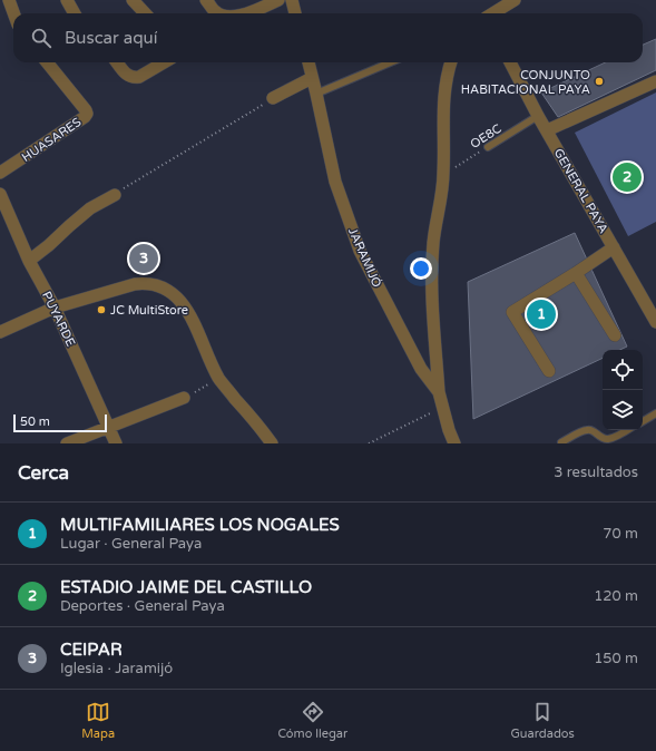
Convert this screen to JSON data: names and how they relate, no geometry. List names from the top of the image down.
{
  "streets": {
    "street": [
      "HUASARES",
      "GENERAL PAYA",
      "JARAMIJÓ",
      "PUYARDE"
    ],
    "lane": ["OE8C"]
  },
  "crossings": [
    ["OE8C", "GENERAL PAYA"]
  ],
  "places": ["CONJUNTO HABITACIONAL PAYA", "JC MultiStore"],
  "scale_bar": "50 m",
  "page": {
    "search": "Buscar aquí",
    "pins": ["2", "3", "1"],
    "scale": "50 m",
    "heading": ["Cerca", "3 resultados"],
    "list": [
      {
        "mark": "1",
        "name": "MULTIFAMILIARES LOS NOGALES",
        "note": "Lugar · General Paya",
        "value": "70 m"
      },
      {
        "mark": "2",
        "name": "ESTADIO JAIME DEL CASTILLO",
        "note": "Deportes · General Paya",
        "value": "120 m"
      },
      {
        "mark": "3",
        "name": "CEIPAR",
        "note": "Iglesia · Jaramijó",
        "value": "150 m"
      }
    ],
    "nav": ["Mapa", "Cómo llegar", "Guardados"]
  }
}
